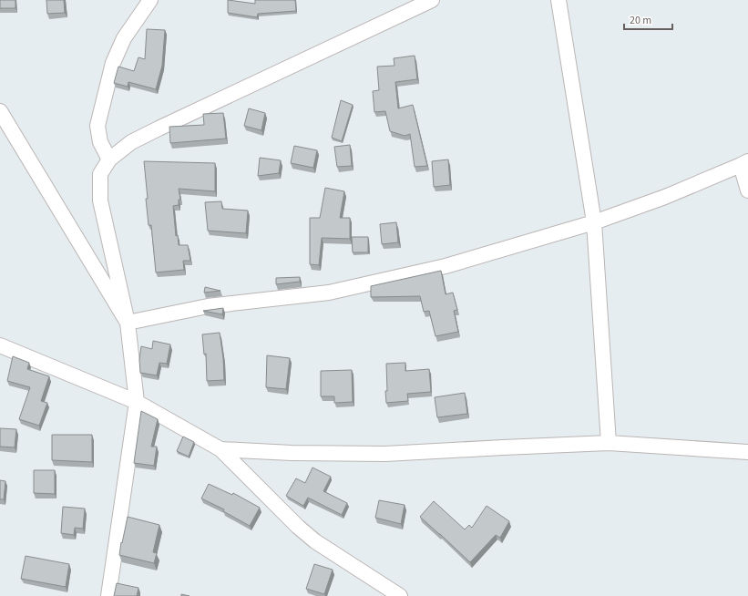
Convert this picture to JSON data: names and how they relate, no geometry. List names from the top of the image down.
{
  "scale_bar": "20 m"
}
